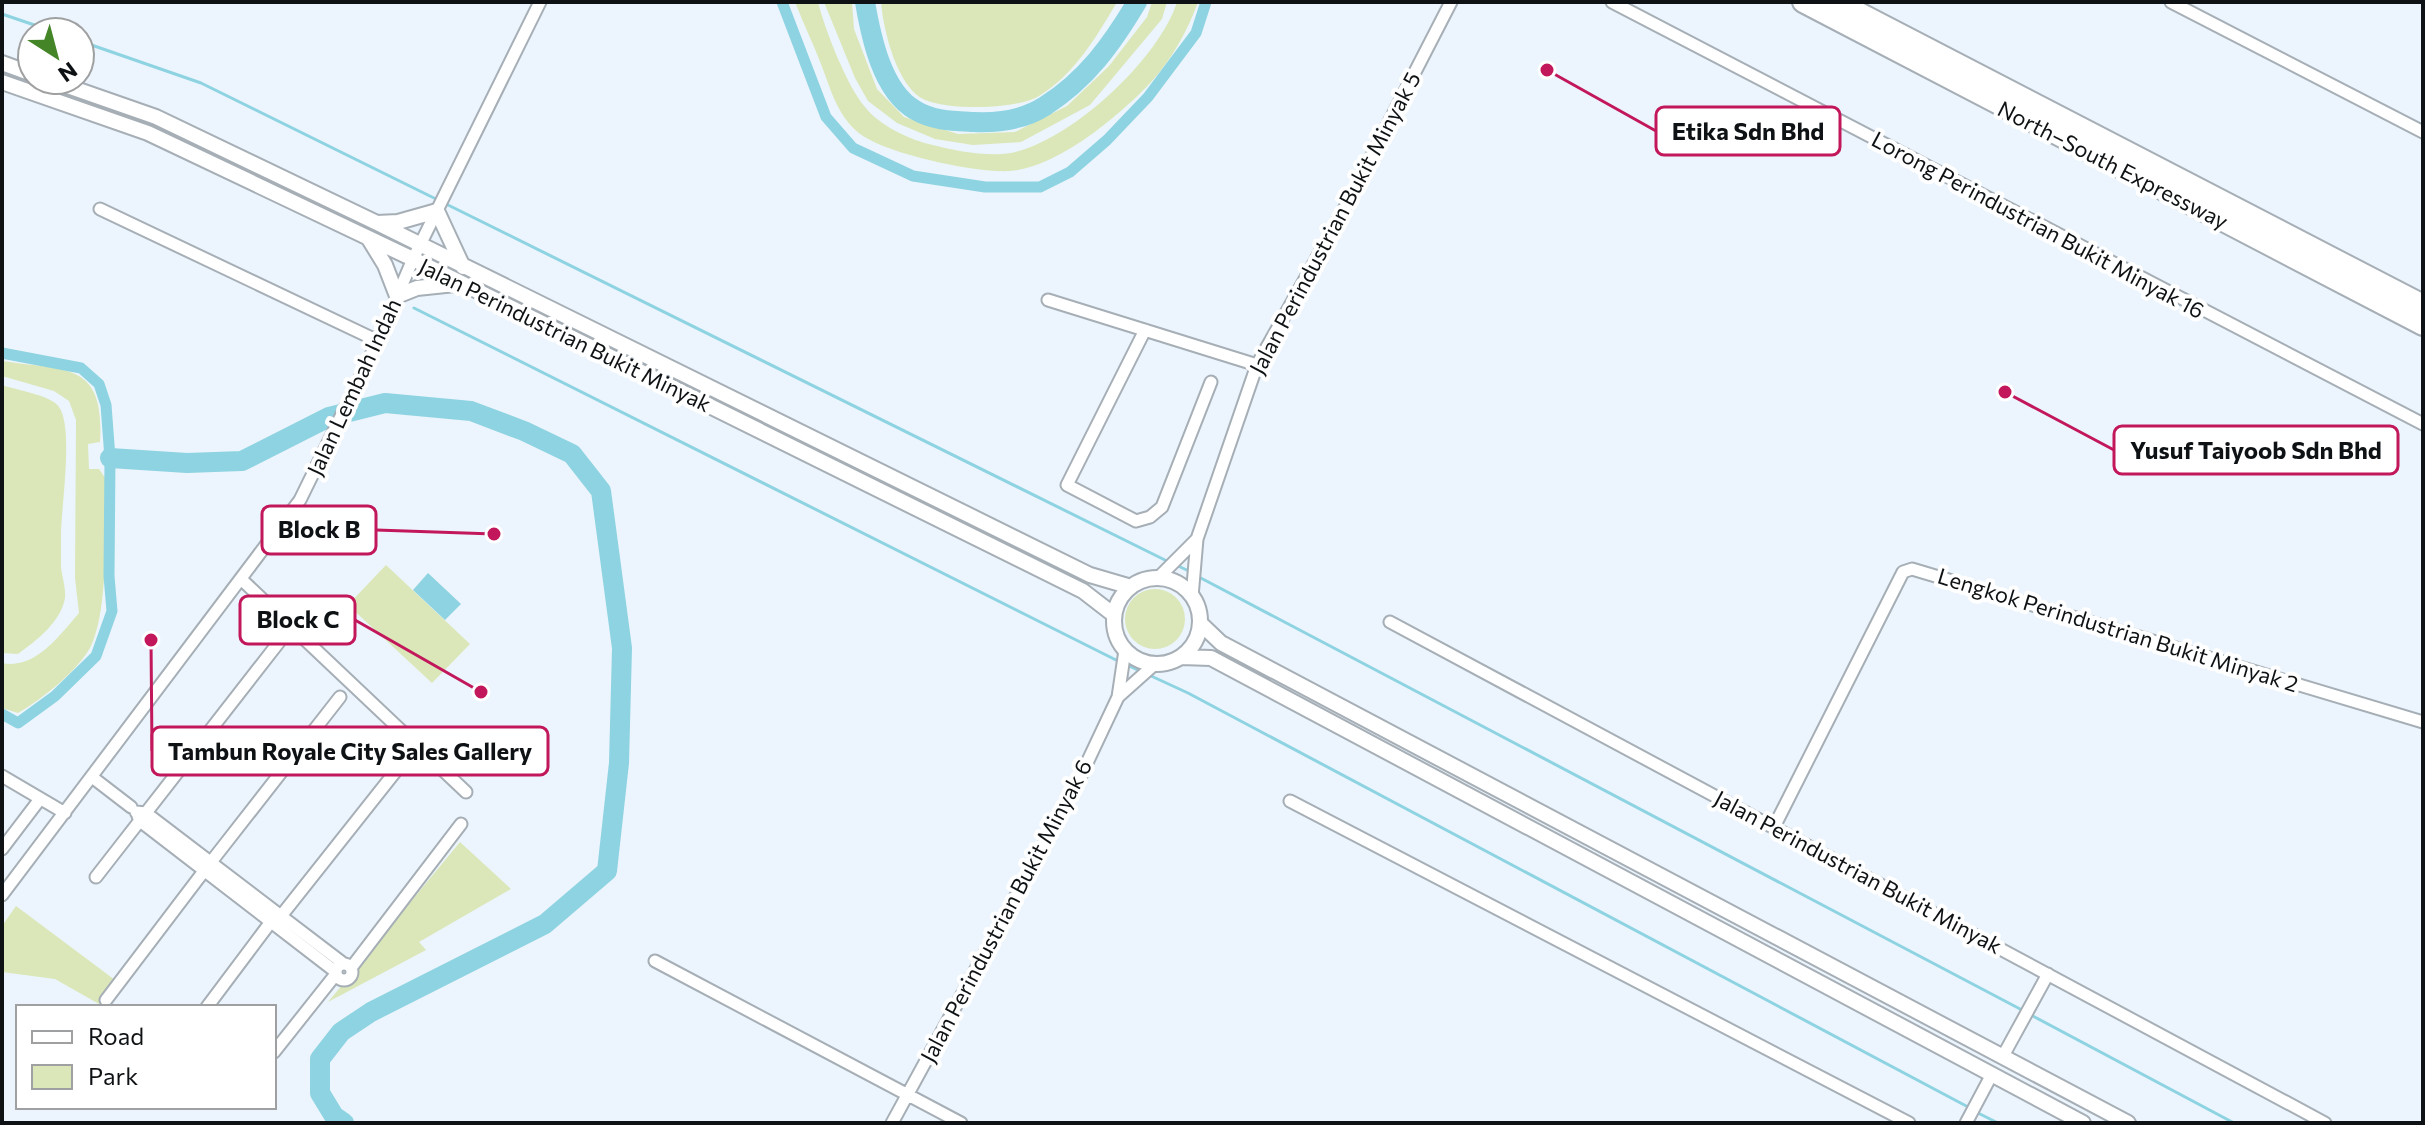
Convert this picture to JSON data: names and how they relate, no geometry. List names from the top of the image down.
{
  "streets": {
    "highway": ["North–South Expressway"],
    "main road": ["Jalan Perindustrian Bukit Minyak"],
    "street": [
      "Jalan Perindustrian Bukit Minyak 5",
      "Lorong Perindustrian Bukit Minyak 16",
      "Jalan Lembah Indah",
      "Lengkok Perindustrian Bukit Minyak 2",
      "Jalan Perindustrian Bukit Minyak 6"
    ]
  },
  "crossings": [
    ["Jalan Perindustrian Bukit Minyak", "Jalan Lembah Indah"],
    ["Jalan Perindustrian Bukit Minyak", "Lengkok Perindustrian Bukit Minyak 2"]
  ],
  "places": [
    "Etika Sdn Bhd",
    "Yusuf Taiyoob Sdn Bhd",
    "Block B",
    "Tambun Royale City Sales Gallery",
    "Block C"
  ],
  "legend": ["Road", "Park"],
  "north": "bottom right"
}
